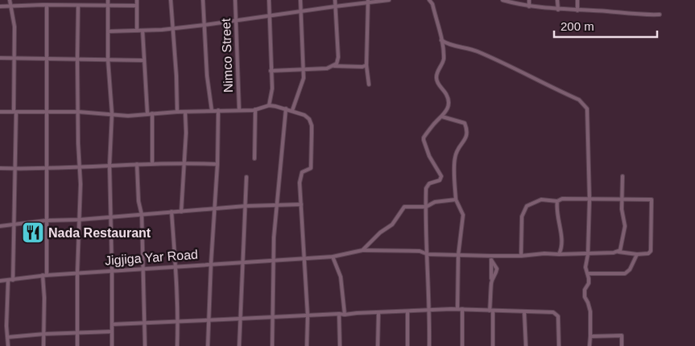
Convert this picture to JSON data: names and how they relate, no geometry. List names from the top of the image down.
{
  "streets": {
    "street": ["Nimco Street", "Jigjiga Yar Road"]
  },
  "places": {
    "restaurant": ["Nada Restaurant"]
  },
  "scale_bar": "200 m"
}
